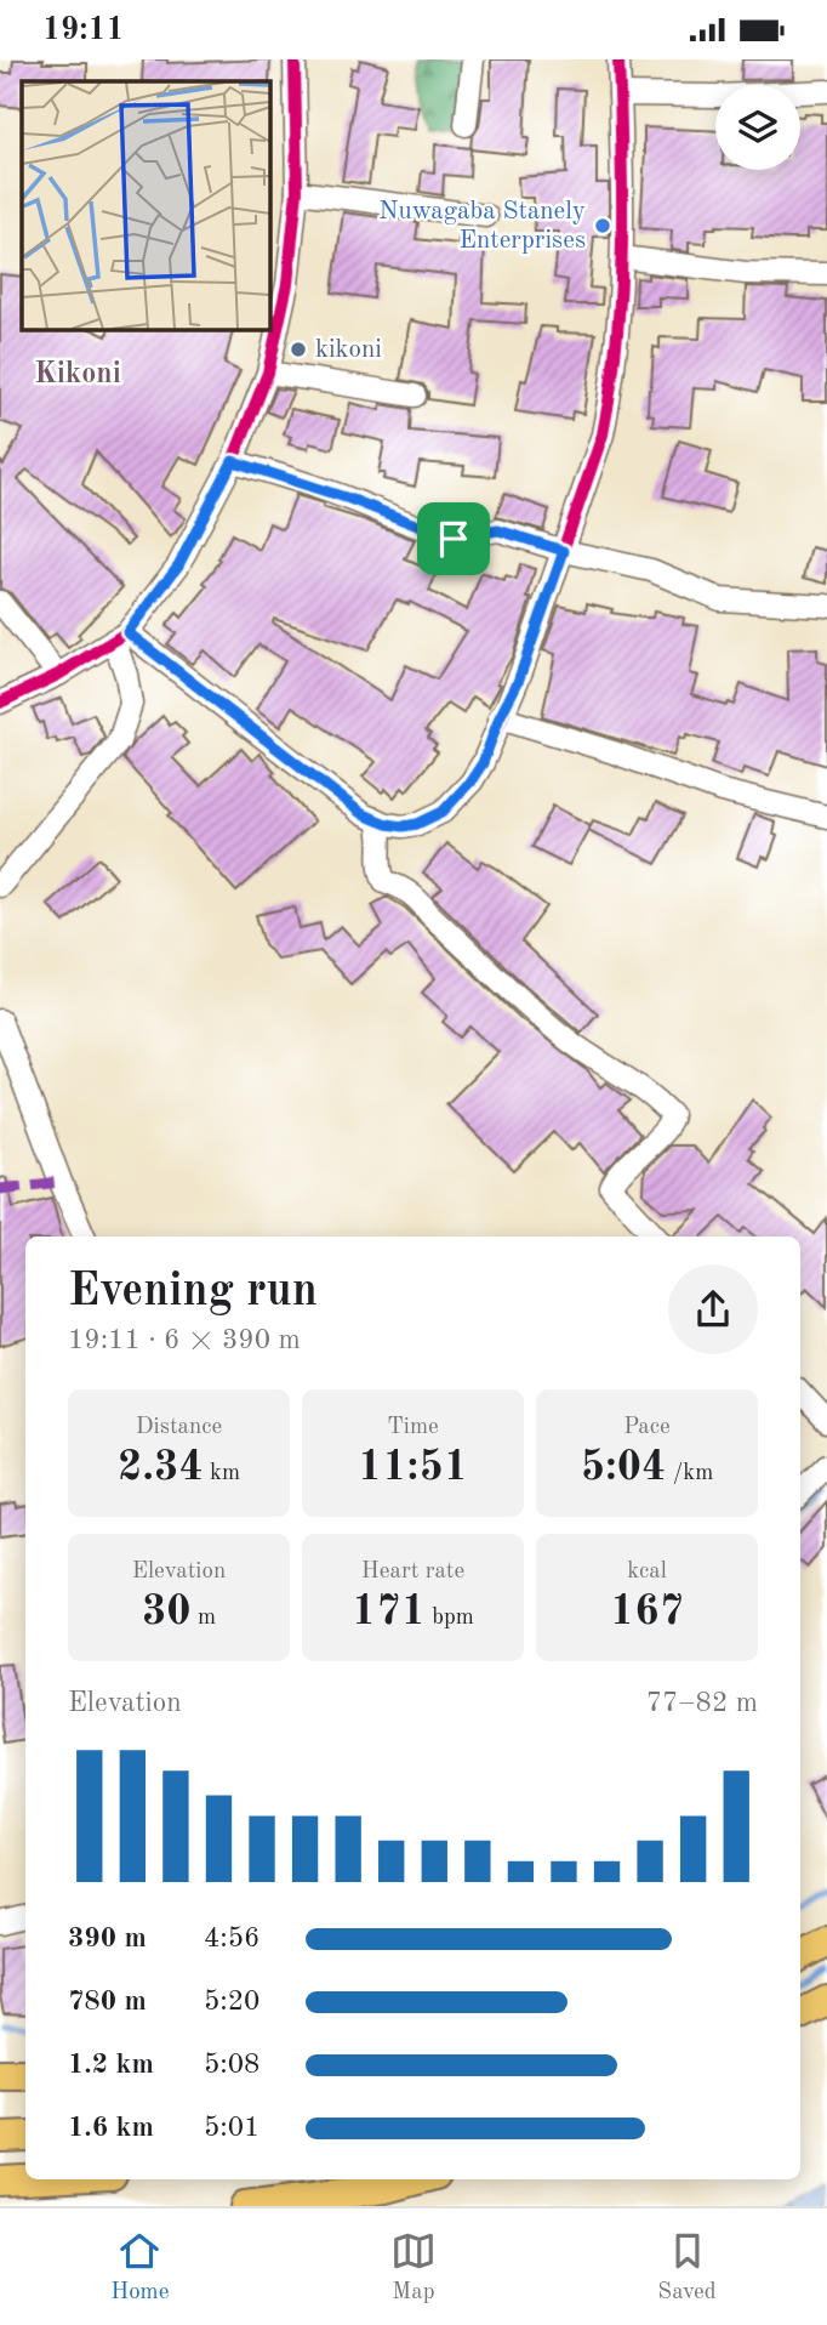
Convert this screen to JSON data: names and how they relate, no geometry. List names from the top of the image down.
{
  "districts": ["Kikoni"],
  "places": ["Nuwagaba Stanely Enterprises", "kikoni"],
  "page": {
    "status": "19:11",
    "heading": ["Evening run", "19:11 · 6 × 390 m"],
    "stats": [
      ["Distance", "2.34 km"],
      ["Time", "11:51"],
      ["Pace", "5:04 /km"],
      ["Elevation", "30 m"],
      ["Heart rate", "171 bpm"],
      ["kcal", "167"]
    ],
    "chart": ["Elevation", "77–82 m"],
    "list": [
      {
        "name": "390 m",
        "note": "4:56"
      },
      {
        "name": "780 m",
        "note": "5:20"
      },
      {
        "name": "1.2 km",
        "note": "5:08"
      },
      {
        "name": "1.6 km",
        "note": "5:01"
      }
    ],
    "tabs": ["Home", "Map", "Saved"]
  }
}
